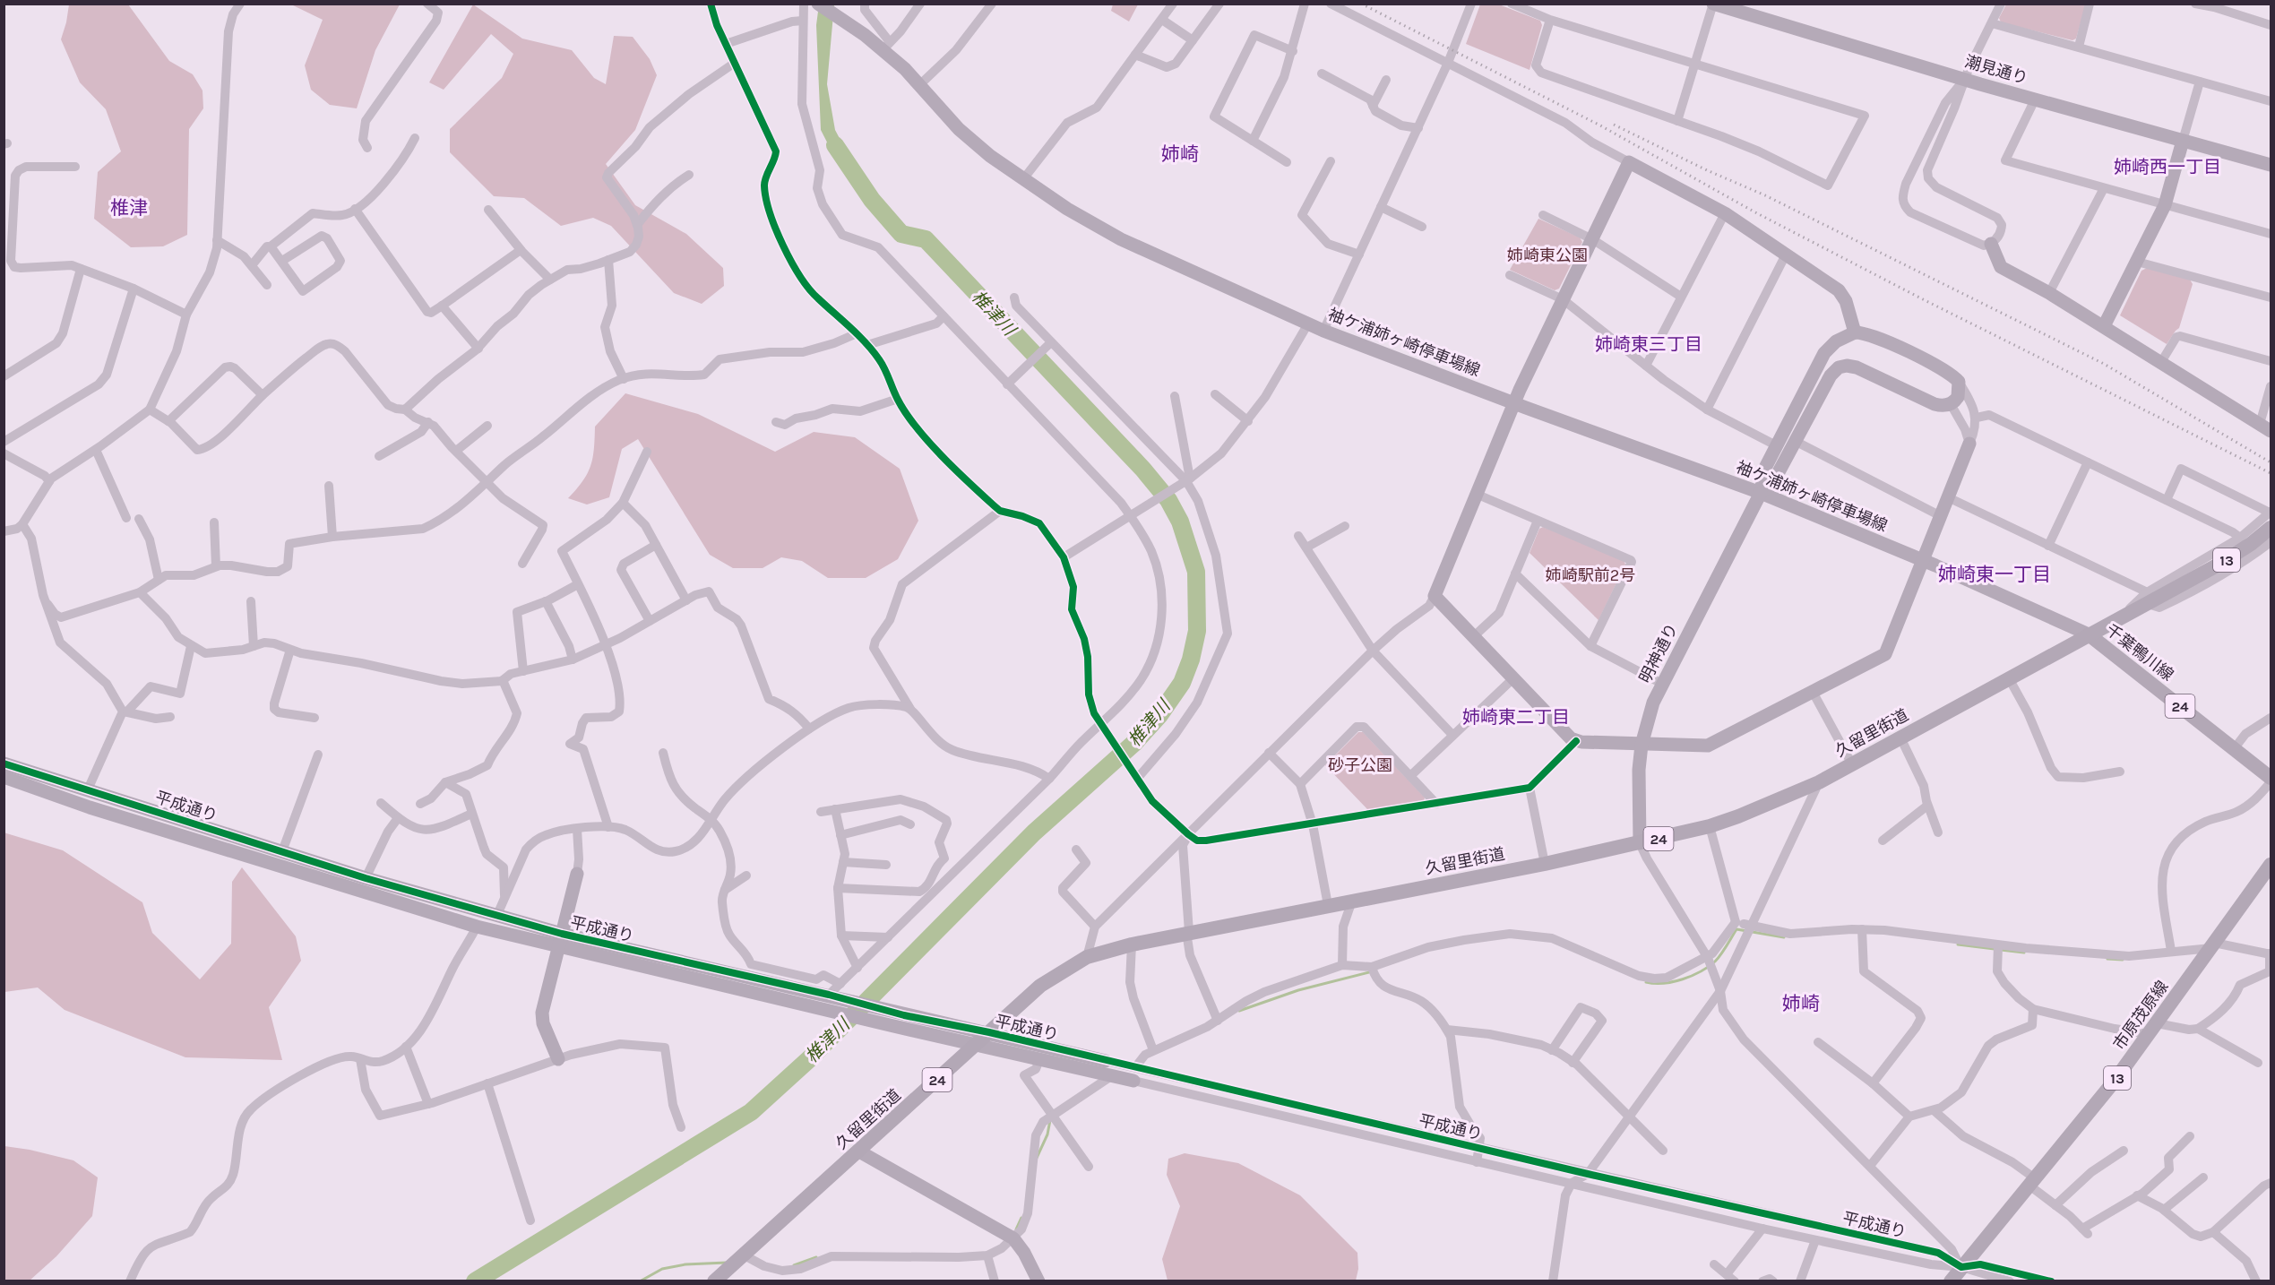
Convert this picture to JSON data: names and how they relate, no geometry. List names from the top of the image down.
{
  "streets": {
    "main road": [
      "13",
      "千葉鴨川線",
      "24",
      "久留里街道",
      "市原茂原線"
    ],
    "street": [
      "潮見通り",
      "袖ケ浦姉ヶ崎停車場線",
      "明神通り",
      "平成通り"
    ]
  },
  "crossings": [
    ["袖ケ浦姉ヶ崎停車場線", "千葉鴨川線"],
    ["袖ケ浦姉ヶ崎停車場線", "明神通り"],
    ["袖ケ浦姉ヶ崎停車場線", "久留里街道"],
    ["千葉鴨川線", "久留里街道"],
    ["明神通り", "久留里街道"],
    ["久留里街道", "平成通り"],
    ["平成通り", "市原茂原線"]
  ],
  "districts": [
    "姉崎",
    "姉崎西一丁目",
    "椎津",
    "姉崎東三丁目",
    "姉崎東一丁目",
    "姉崎東二丁目",
    "姉崎"
  ],
  "water": ["椎津川"],
  "parks": ["姉崎東公園", "姉崎駅前2号", "砂子公園"]
}
